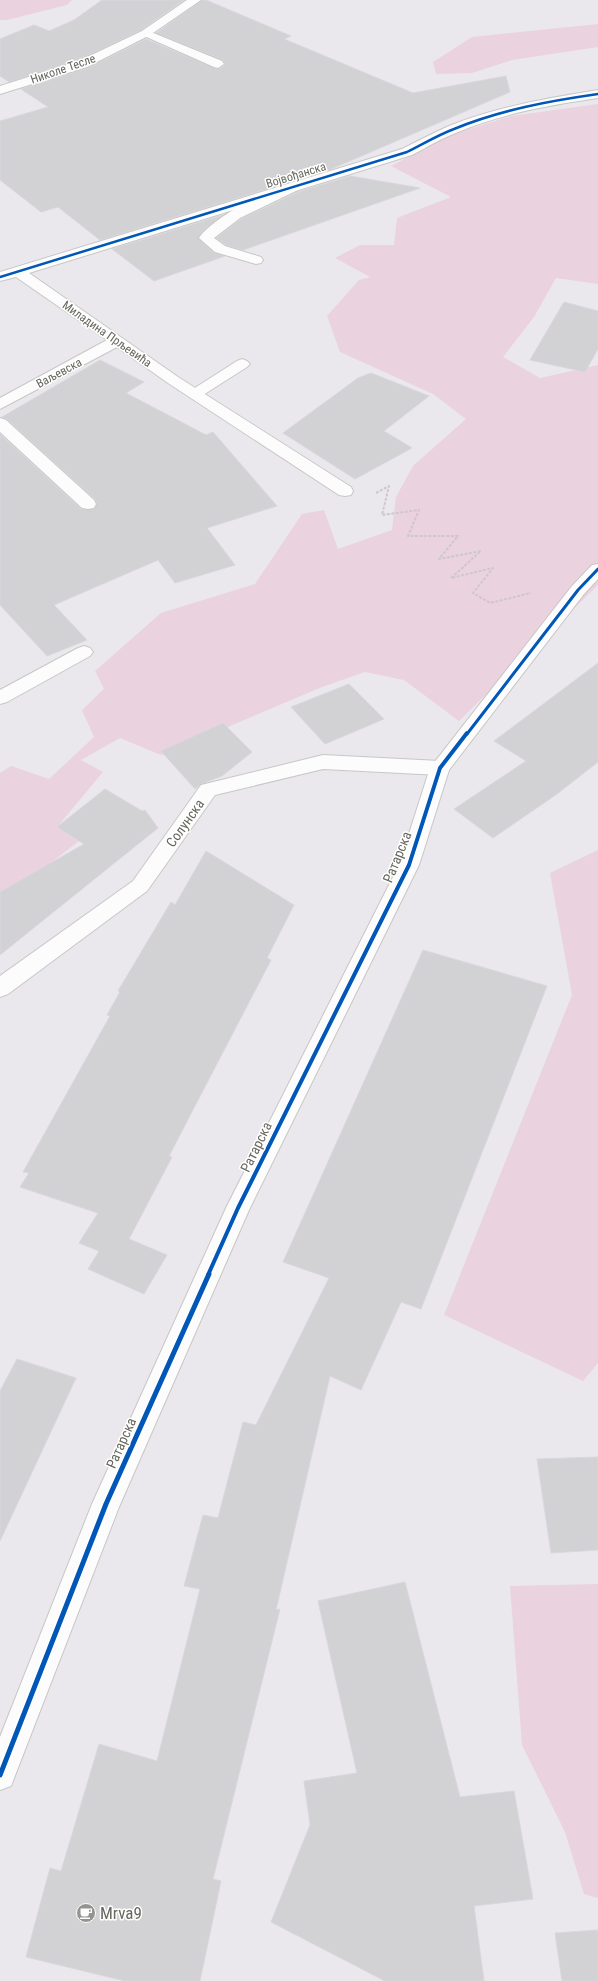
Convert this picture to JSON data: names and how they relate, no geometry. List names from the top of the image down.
{
  "streets": {
    "street": [
      "Николе Тесле",
      "Војвођанска",
      "Миладина Прљевића",
      "Ваљевска",
      "Солунска",
      "Ратарска"
    ]
  },
  "crossings": [
    ["Војвођанска", "Миладина Прљевића"],
    ["Миладина Прљевића", "Ваљевска"],
    ["Солунска", "Ратарска"]
  ],
  "places": {
    "cafe": ["Mrva9"]
  }
}
